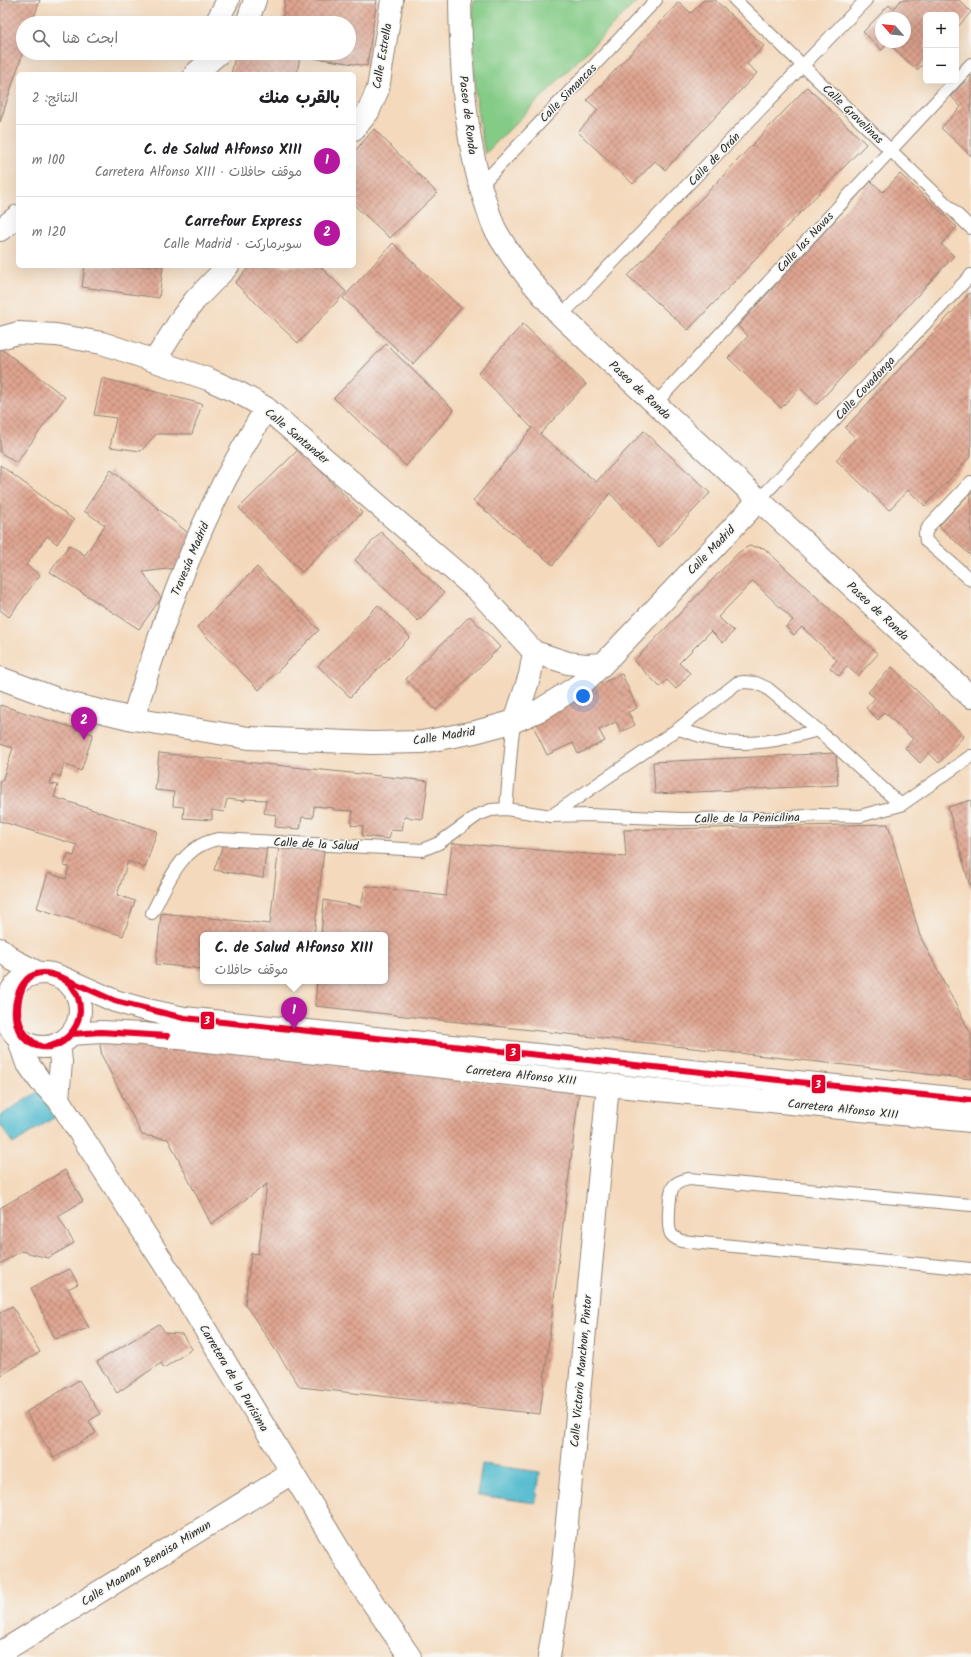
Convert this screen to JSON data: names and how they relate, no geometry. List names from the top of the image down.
{
  "streets": {
    "street": [
      "Calle Estrella",
      "Paseo de Ronda",
      "Calle Santander",
      "Calle Madrid",
      "Travesía Madrid",
      "Carretera Alfonso XIII",
      "Calle Victorio Manchon, Pintor",
      "Carretera de la Purísima",
      "Calle Maanan Benaisa Mimun"
    ],
    "lane": [
      "Calle Simancas",
      "Calle Gravelinas",
      "Calle de Orán",
      "Calle las Navas",
      "Calle Covadonga",
      "Calle de la Penicilina",
      "Calle de la Salud"
    ]
  },
  "crossings": [
    ["Calle Simancas", "Paseo de Ronda"],
    ["Calle Gravelinas", "Calle de Orán"],
    ["Calle Gravelinas", "Calle las Navas"],
    ["Paseo de Ronda", "Calle de Orán"],
    ["Paseo de Ronda", "Calle las Navas"],
    ["Paseo de Ronda", "Calle Covadonga"],
    ["Paseo de Ronda", "Calle Madrid"],
    ["Calle Covadonga", "Calle Madrid"],
    ["Calle Santander", "Calle Madrid"],
    ["Calle Santander", "Travesía Madrid"],
    ["Calle Madrid", "Travesía Madrid"],
    ["Calle de la Penicilina", "Calle de la Salud"],
    ["Carretera Alfonso XIII", "Calle Victorio Manchon, Pintor"],
    ["Carretera Alfonso XIII", "Carretera de la Purísima"],
    ["Carretera de la Purísima", "Calle Maanan Benaisa Mimun"]
  ],
  "lines": ["transit line 3"],
  "north": "top left",
  "page": {
    "map_buttons": ["+", "−"],
    "search": "ابحث هنا",
    "heading": ["بالقرب منك", "النتائج: 2"],
    "list": [
      {
        "mark": "1",
        "name": "C. de Salud Alfonso XIII",
        "note": "موقف حافلات · Carretera Alfonso XIII",
        "value": "100 m"
      },
      {
        "mark": "2",
        "name": "Carrefour Express",
        "note": "سوبرماركت · Calle Madrid",
        "value": "120 m"
      }
    ],
    "pins": ["2", "1"],
    "popup": ["C. de Salud Alfonso XIII", "موقف حافلات"]
  }
}
